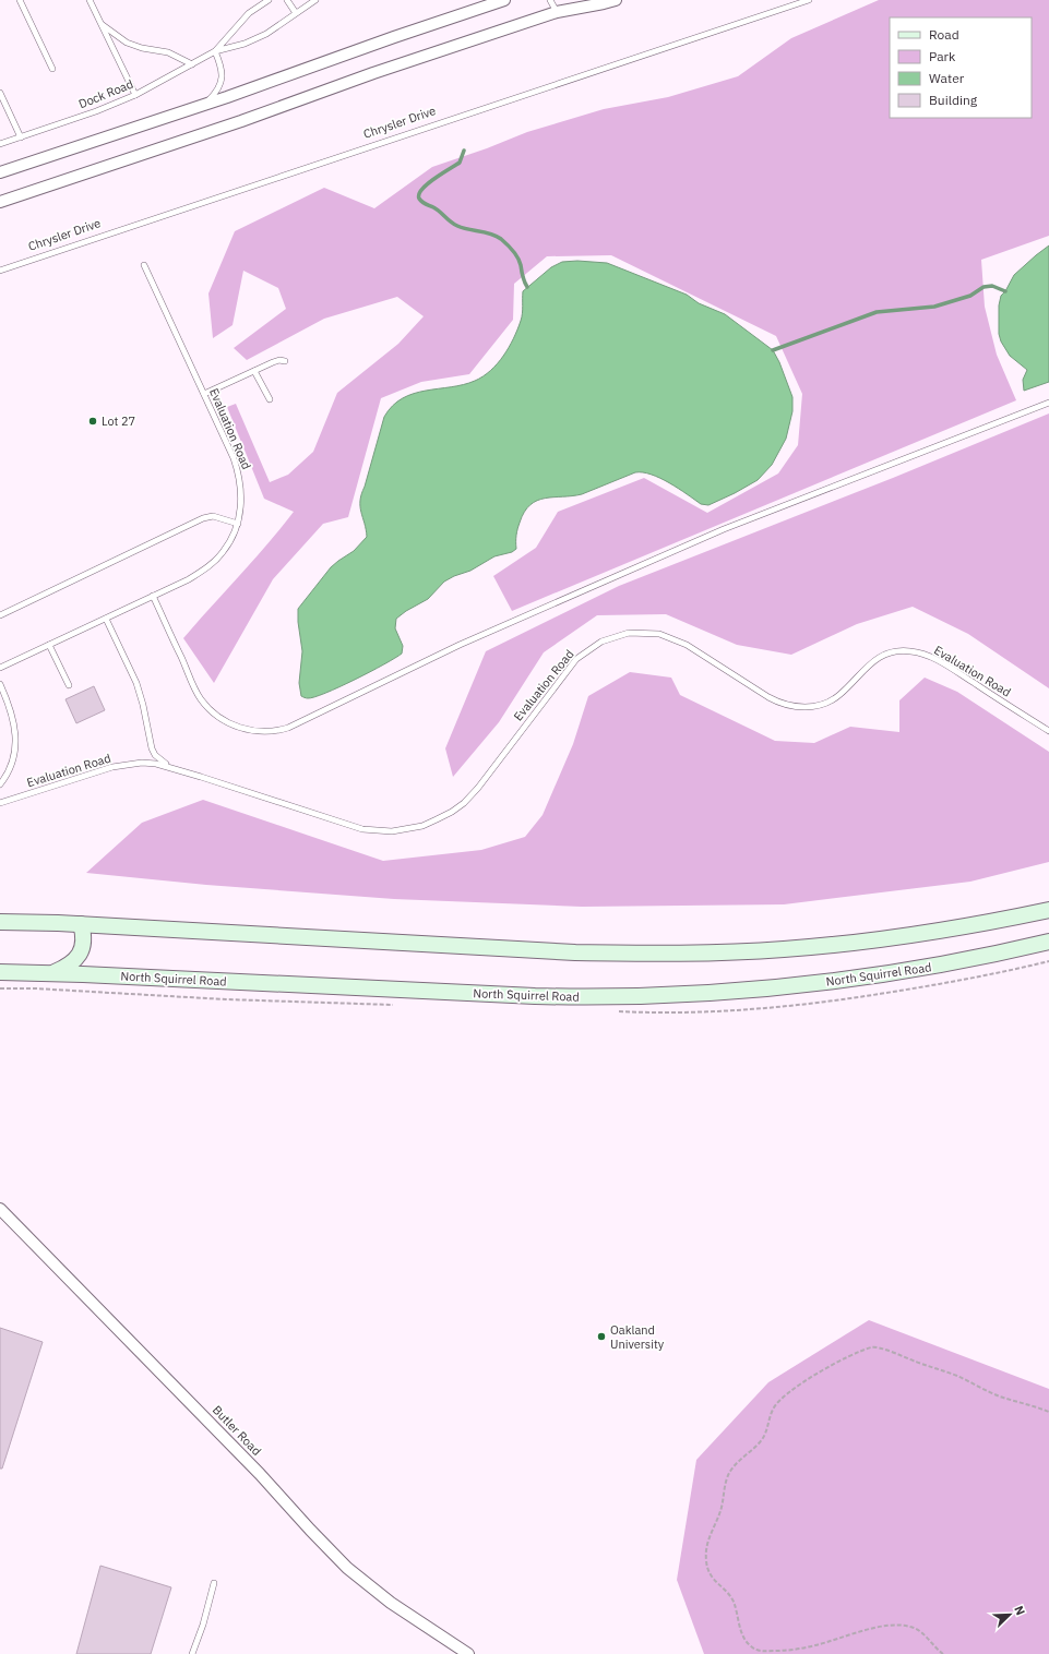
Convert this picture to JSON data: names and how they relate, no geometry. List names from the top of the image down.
{
  "streets": {
    "main road": ["North Squirrel Road"],
    "street": ["Butler Road"],
    "lane": ["Dock Road", "Chrysler Drive", "Evaluation Road"]
  },
  "places": ["Lot 27", "Oakland University"],
  "legend": [
    "Road",
    "Park",
    "Water",
    "Building"
  ],
  "north": "top right"
}
